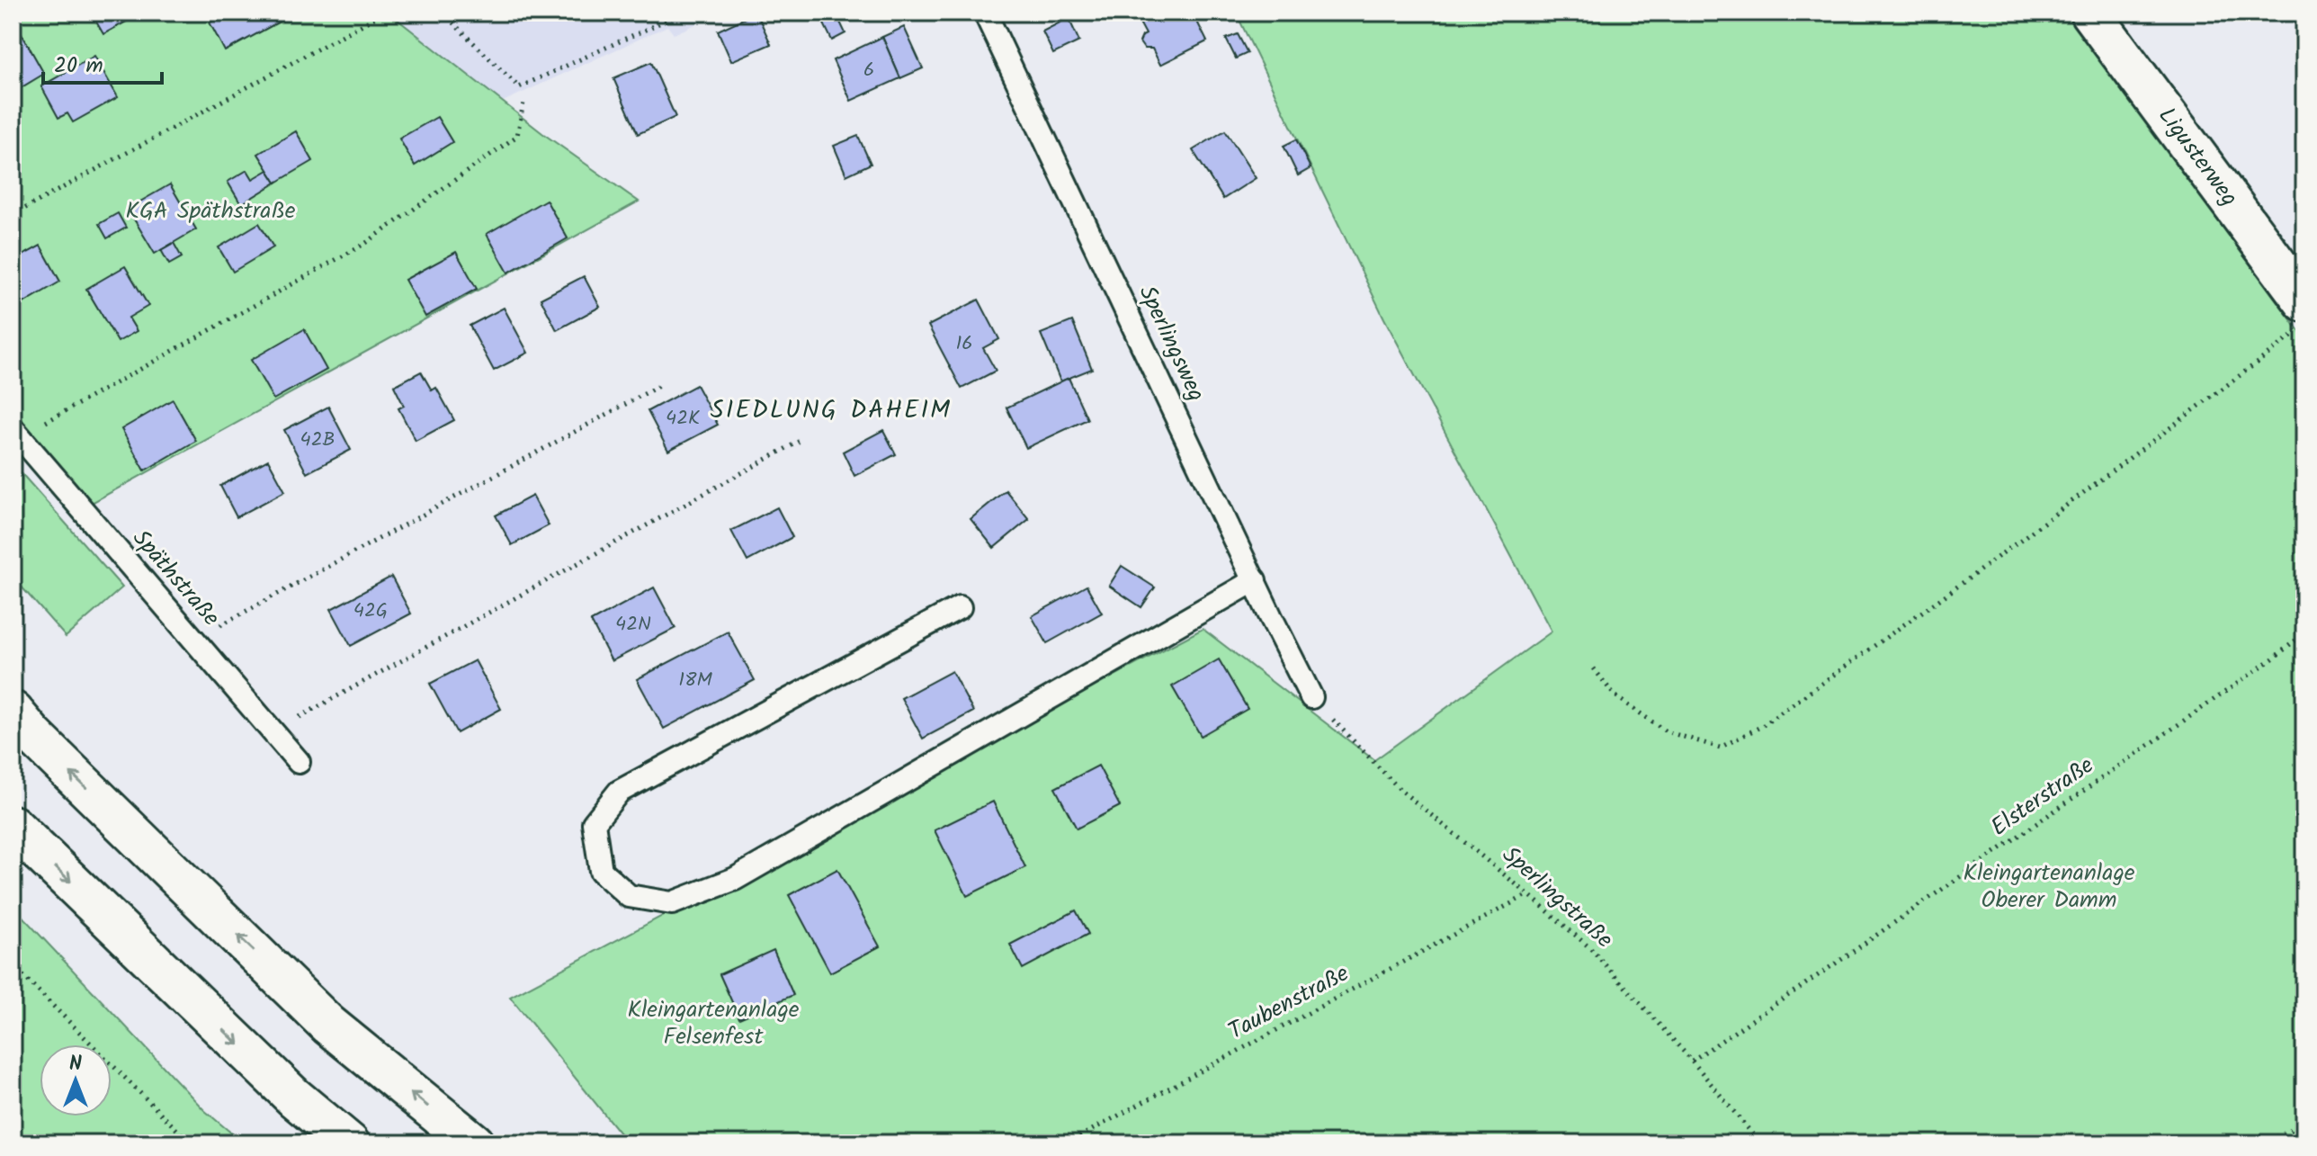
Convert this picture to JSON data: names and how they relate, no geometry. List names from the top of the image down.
{
  "streets": {
    "main road": ["Ligusterweg"],
    "lane": ["Sperlingsweg", "Späthstraße"],
    "path": ["Elsterstraße", "Sperlingstraße", "Taubenstraße"]
  },
  "crossings": [
    ["Sperlingsweg", "Sperlingstraße"],
    ["Elsterstraße", "Sperlingstraße"],
    ["Sperlingstraße", "Taubenstraße"]
  ],
  "districts": ["SIEDLUNG DAHEIM"],
  "parks": ["KGA Späthstraße", "Kleingartenanlage Oberer Damm", "Kleingartenanlage Felsenfest"],
  "house_numbers": [
    "6",
    "16",
    "42K",
    "42B",
    "42G",
    "42N",
    "18M"
  ],
  "scale_bar": "20 m",
  "north": "top"
}
